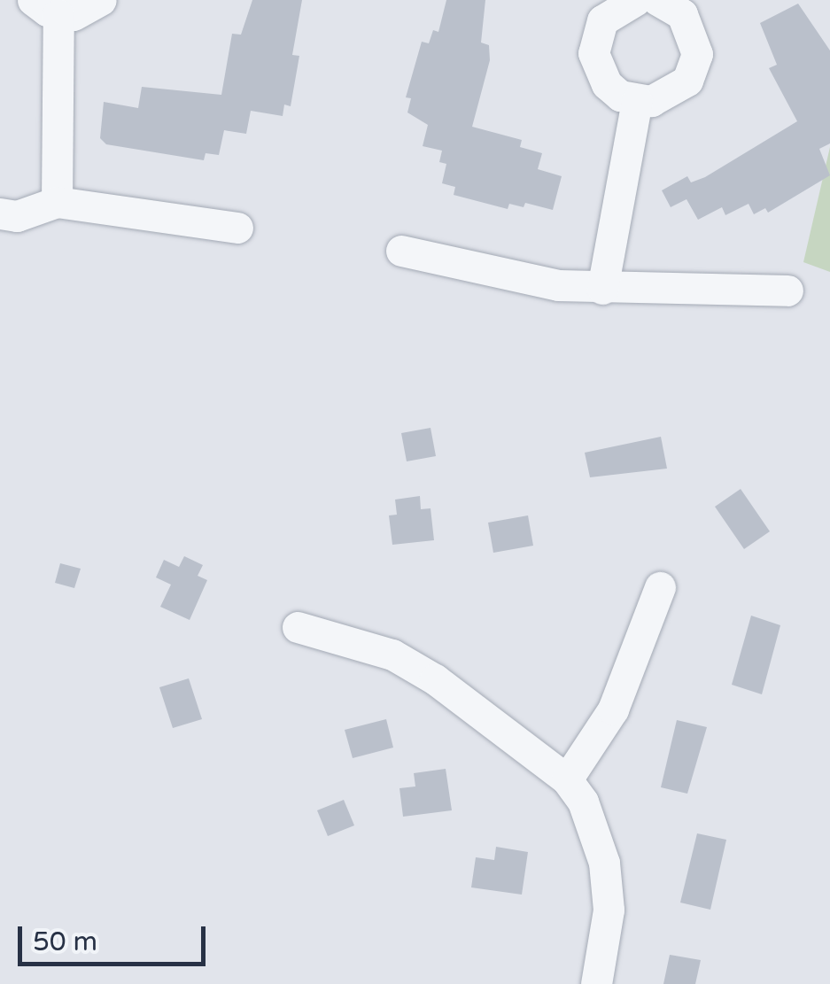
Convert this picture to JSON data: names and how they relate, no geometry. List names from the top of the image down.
{
  "scale_bar": "50 m"
}
